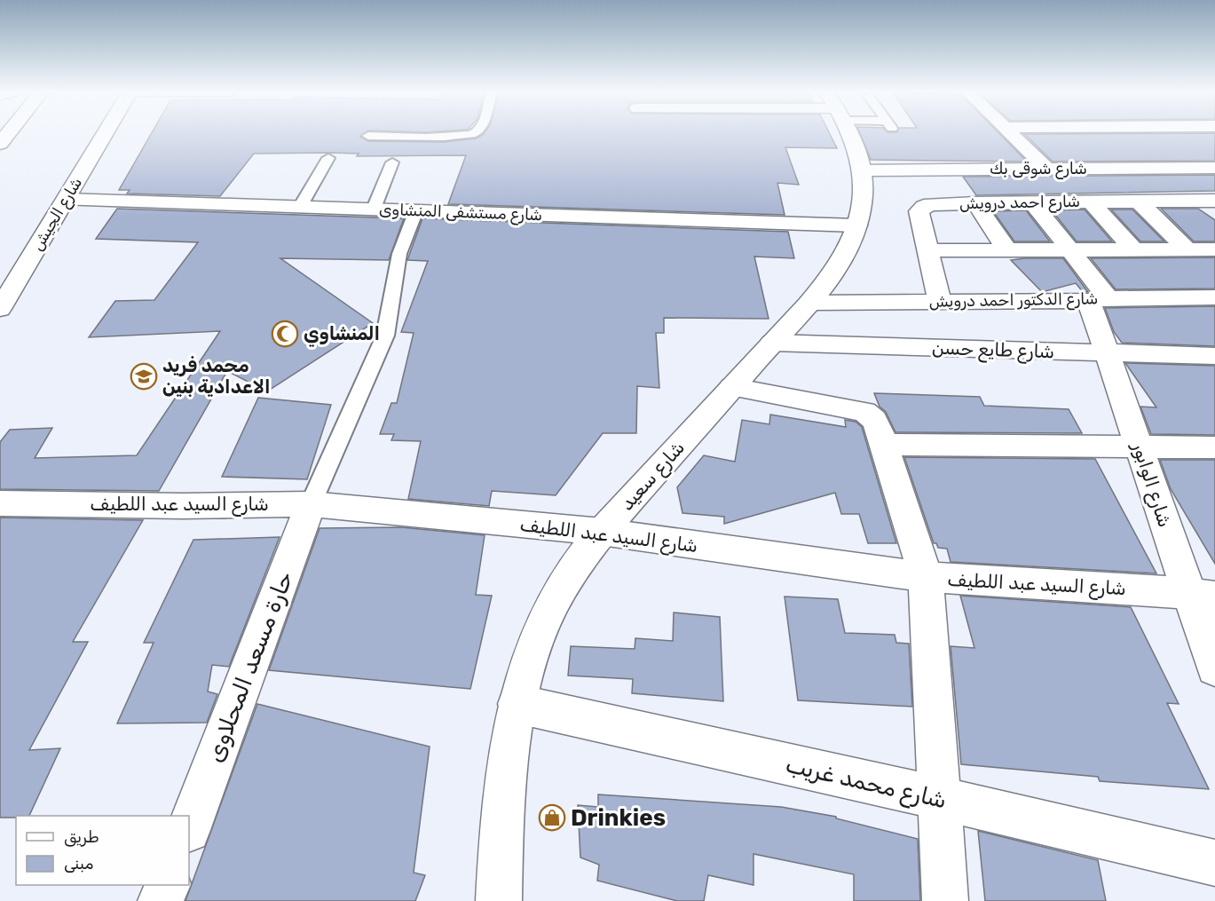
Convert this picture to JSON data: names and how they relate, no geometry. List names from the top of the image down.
{
  "streets": {
    "street": [
      "شارع شوقى بك",
      "شارع احمد درويش",
      "شارع مستشفى المنشاوى",
      "شارع الجيش",
      "شارع الدكتور احمد درويش",
      "شارع طايع حسن",
      "شارع سعيد",
      "شارع الوابور",
      "شارع السيد عبد اللطيف",
      "حارة مسعد المحلاوى",
      "شارع محمد غريب"
    ]
  },
  "crossings": [
    ["شارع شوقى بك", "شارع سعيد"],
    ["شارع احمد درويش", "شارع الدكتور احمد درويش"],
    ["شارع احمد درويش", "شارع الوابور"],
    ["شارع مستشفى المنشاوى", "شارع الجيش"],
    ["شارع مستشفى المنشاوى", "شارع سعيد"],
    ["شارع الدكتور احمد درويش", "شارع سعيد"],
    ["شارع الدكتور احمد درويش", "شارع الوابور"],
    ["شارع طايع حسن", "شارع سعيد"],
    ["شارع طايع حسن", "شارع الوابور"],
    ["شارع سعيد", "شارع السيد عبد اللطيف"],
    ["شارع سعيد", "شارع محمد غريب"],
    ["شارع الوابور", "شارع السيد عبد اللطيف"],
    ["شارع السيد عبد اللطيف", "حارة مسعد المحلاوى"]
  ],
  "places": {
    "mosque": ["المنشاوي"],
    "school or university": ["محمد فريد الاعدادية بنين"],
    "shop": ["Drinkies"]
  },
  "legend": ["طريق", "مبنى"]
}
